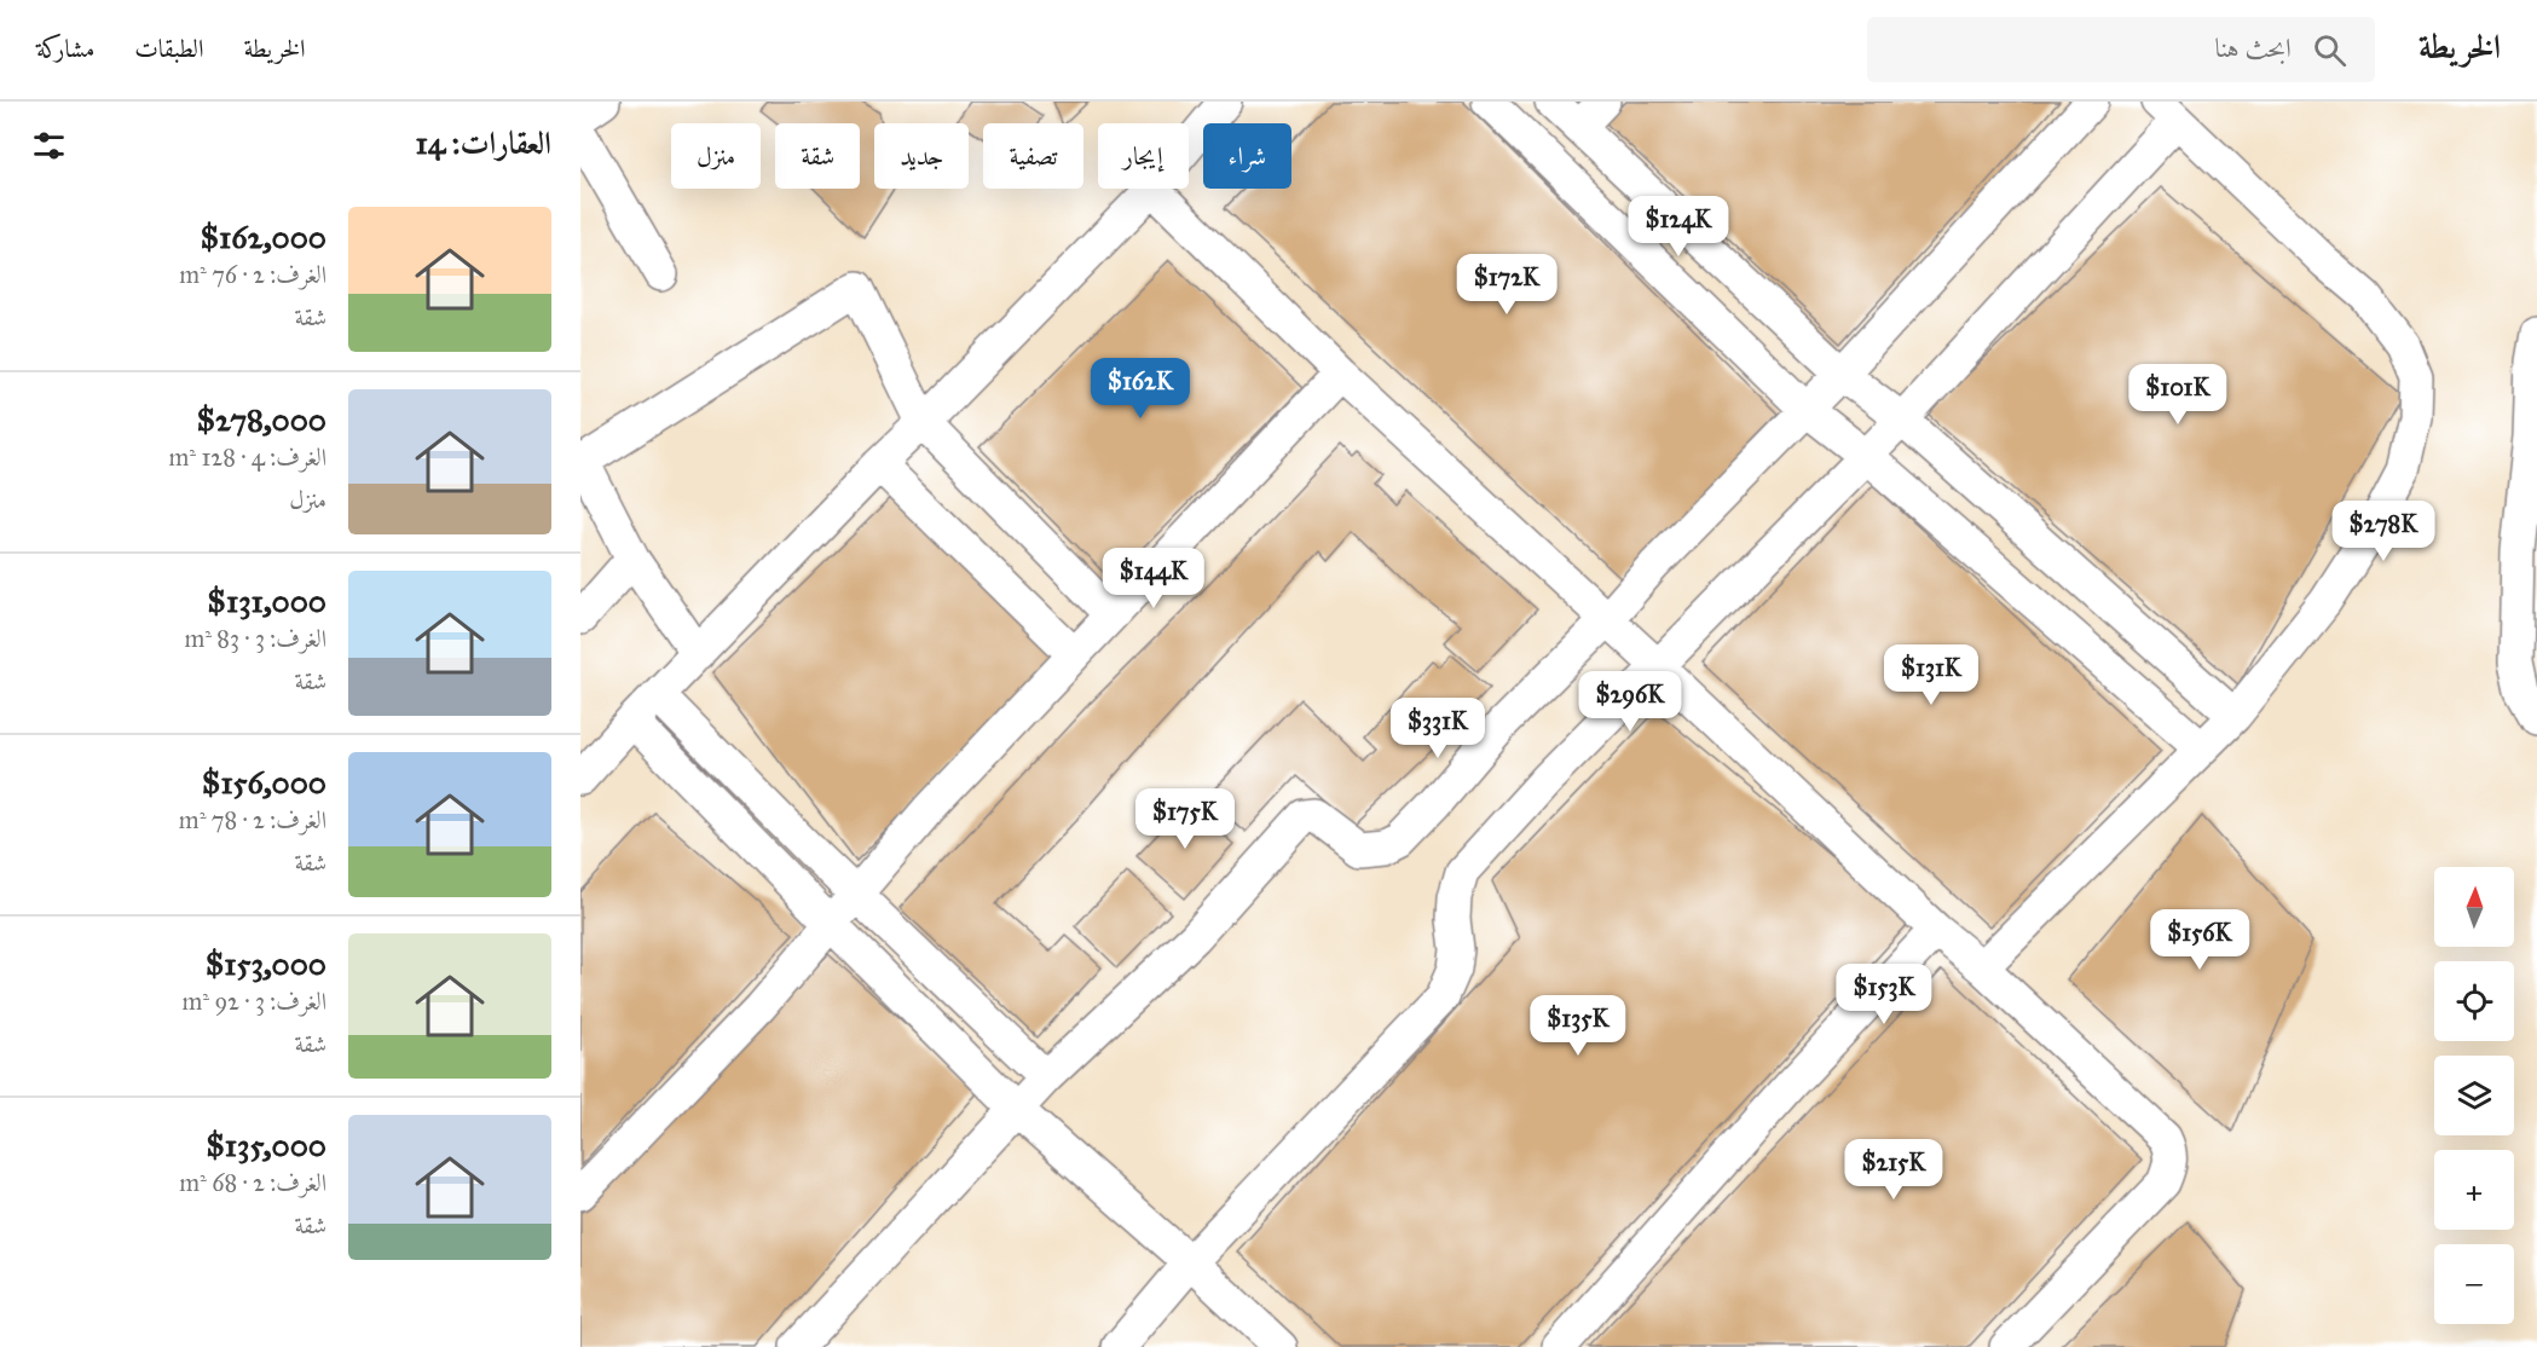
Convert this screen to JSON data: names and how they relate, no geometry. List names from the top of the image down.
{
  "north": "top",
  "page": {
    "header": "الخريطة",
    "search": "ابحث هنا",
    "nav": ["الخريطة", "الطبقات", "مشاركة"],
    "heading": "العقارات: 14",
    "chip": [
      "شراء",
      "إيجار",
      "تصفية",
      "جديد",
      "شقة",
      "منزل"
    ],
    "list": [
      {
        "name": "$162,000",
        "note": "الغرف: 2 · 76 m² · شقة"
      },
      {
        "name": "$278,000",
        "note": "الغرف: 4 · 128 m² · منزل"
      },
      {
        "name": "$131,000",
        "note": "الغرف: 3 · 83 m² · شقة"
      },
      {
        "name": "$156,000",
        "note": "الغرف: 2 · 78 m² · شقة"
      },
      {
        "name": "$153,000",
        "note": "الغرف: 3 · 92 m² · شقة"
      },
      {
        "name": "$135,000",
        "note": "الغرف: 2 · 68 m² · شقة"
      }
    ],
    "price": [
      "$124K",
      "$172K",
      "$162K",
      "$101K",
      "$278K",
      "$144K",
      "$131K",
      "$296K",
      "$331K",
      "$175K",
      "$156K",
      "$153K",
      "$135K",
      "$215K"
    ],
    "map_buttons": ["+", "−"]
  }
}
